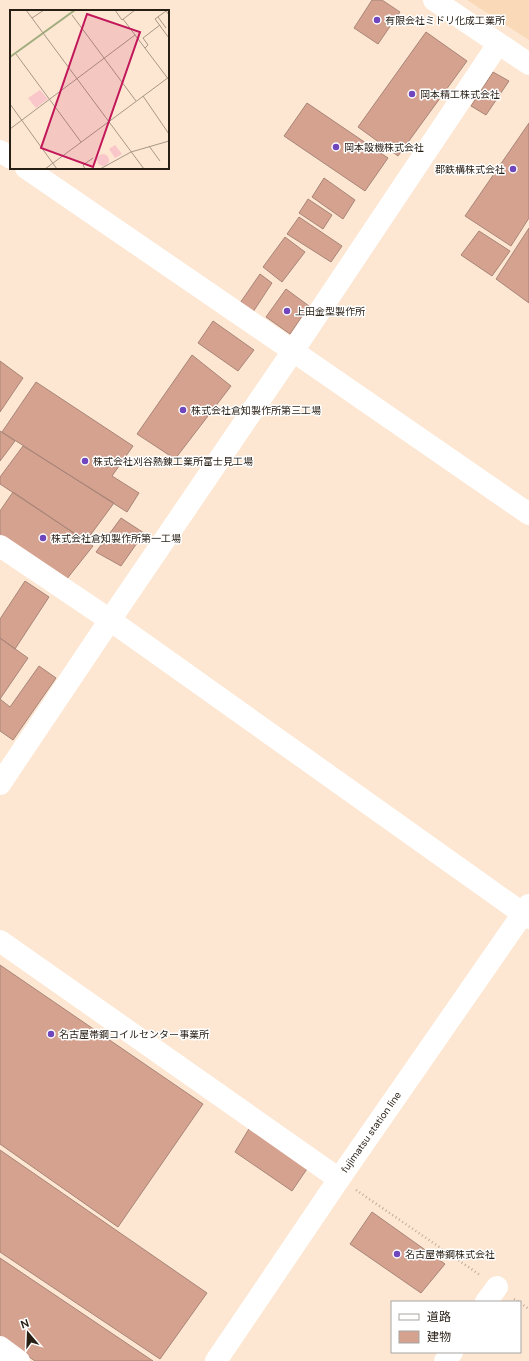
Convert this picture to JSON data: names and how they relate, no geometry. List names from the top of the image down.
{
  "streets": {
    "street": ["fujimatsu station line"]
  },
  "places": [
    "有限会社ミドリ化成工業所",
    "岡本精工株式会社",
    "岡本設機株式会社",
    "郡鉄構株式会社",
    "上田金型製作所",
    "株式会社倉知製作所第三工場",
    "株式会社刈谷熱錬工業所富士見工場",
    "株式会社倉知製作所第一工場",
    "名古屋帯鋼コイルセンター事業所",
    "名古屋帯鋼株式会社"
  ],
  "legend": ["道路", "建物"],
  "north": "top"
}
